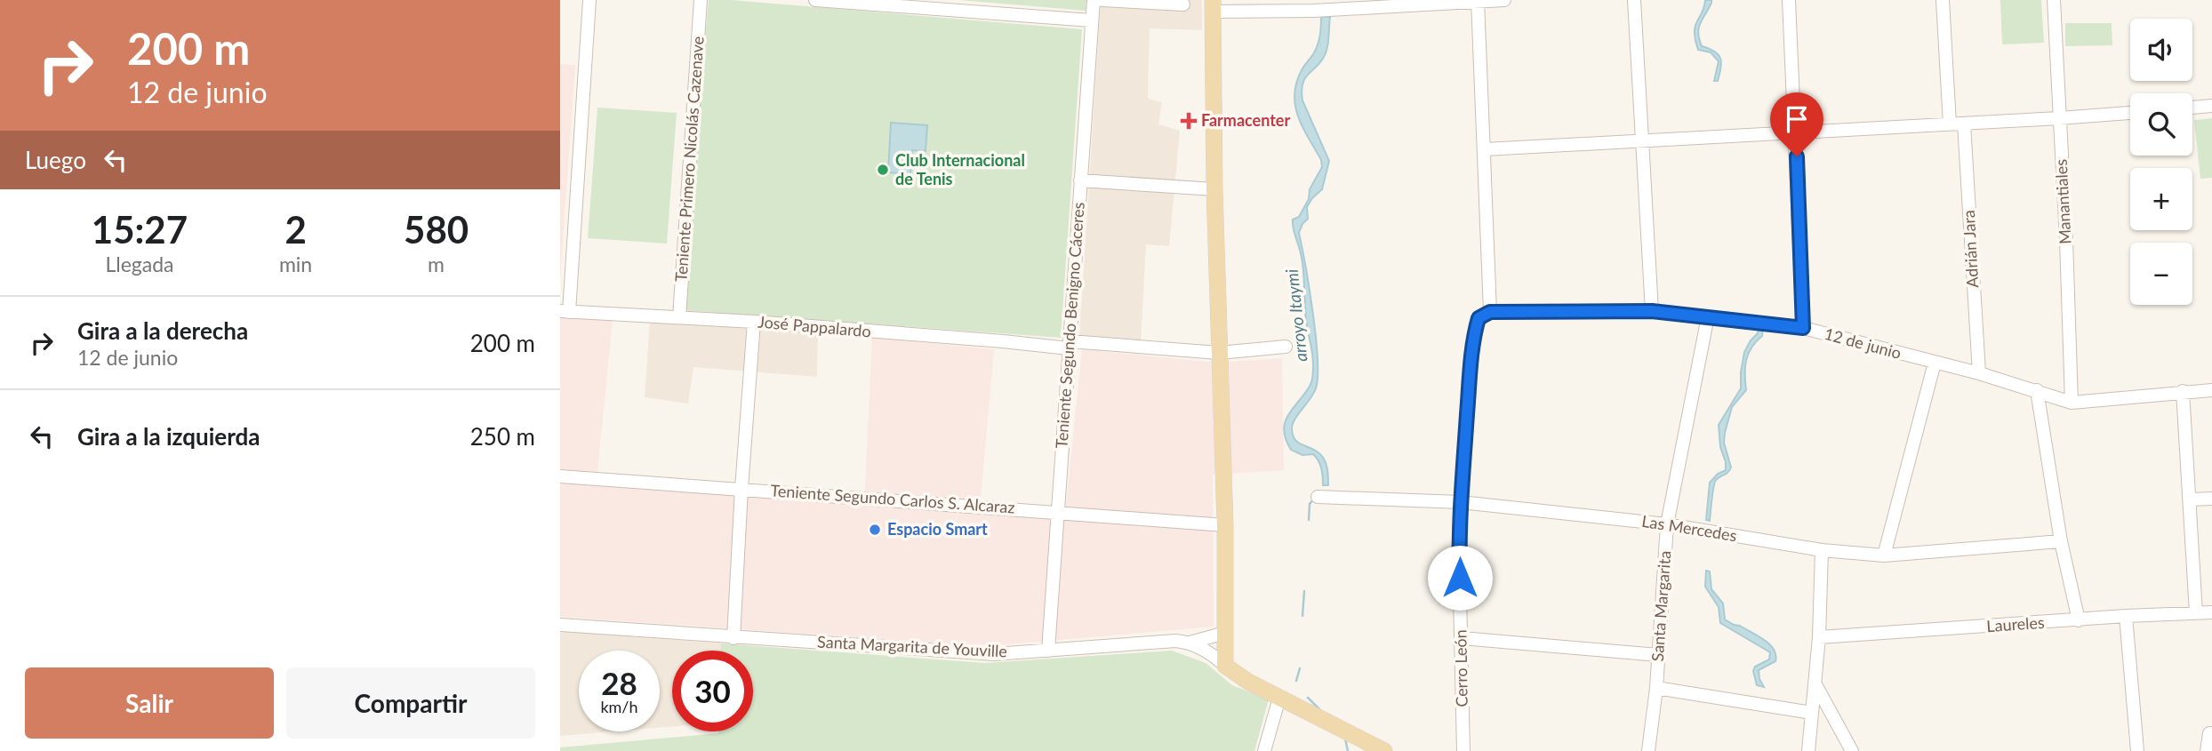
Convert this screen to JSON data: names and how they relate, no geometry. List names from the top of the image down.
{
  "streets": {
    "main road": ["Santa Margarita de Youville"],
    "street": [
      "Teniente Primero Nicolás Cazenave",
      "Manantiales",
      "Adrián Jara",
      "Teniente Segundo Benigno Cáceres",
      "José Pappalardo",
      "12 de junio",
      "Teniente Segundo Carlos S. Alcaraz",
      "Las Mercedes",
      "Santa Margarita",
      "Laureles",
      "Cerro León"
    ]
  },
  "crossings": [
    ["Teniente Primero Nicolás Cazenave", "José Pappalardo"],
    ["Manantiales", "12 de junio"],
    ["Adrián Jara", "12 de junio"],
    ["Teniente Segundo Benigno Cáceres", "José Pappalardo"],
    ["Teniente Segundo Benigno Cáceres", "Teniente Segundo Carlos S. Alcaraz"],
    ["Teniente Segundo Benigno Cáceres", "Santa Margarita de Youville"],
    ["12 de junio", "Santa Margarita"],
    ["12 de junio", "Cerro León"],
    ["Las Mercedes", "Santa Margarita"],
    ["Las Mercedes", "Cerro León"]
  ],
  "water": ["arroyo Itaymi"],
  "places": {
    "health": ["Farmacenter"],
    "other": ["Club Internacional de Tenis", "Espacio Smart"]
  },
  "page": {
    "turn": ["200 m", "12 de junio"],
    "map_buttons": ["+", "−"],
    "then": "Luego",
    "eta": [
      "15:27",
      "Llegada",
      "2",
      "min",
      "580",
      "m"
    ],
    "list": [
      {
        "name": "Gira a la derecha",
        "note": "12 de junio",
        "value": "200 m"
      },
      {
        "name": "Gira a la izquierda",
        "value": "250 m"
      }
    ],
    "speed": "28 km/h",
    "limit": "30",
    "buttons": ["Salir", "Compartir"]
  }
}
